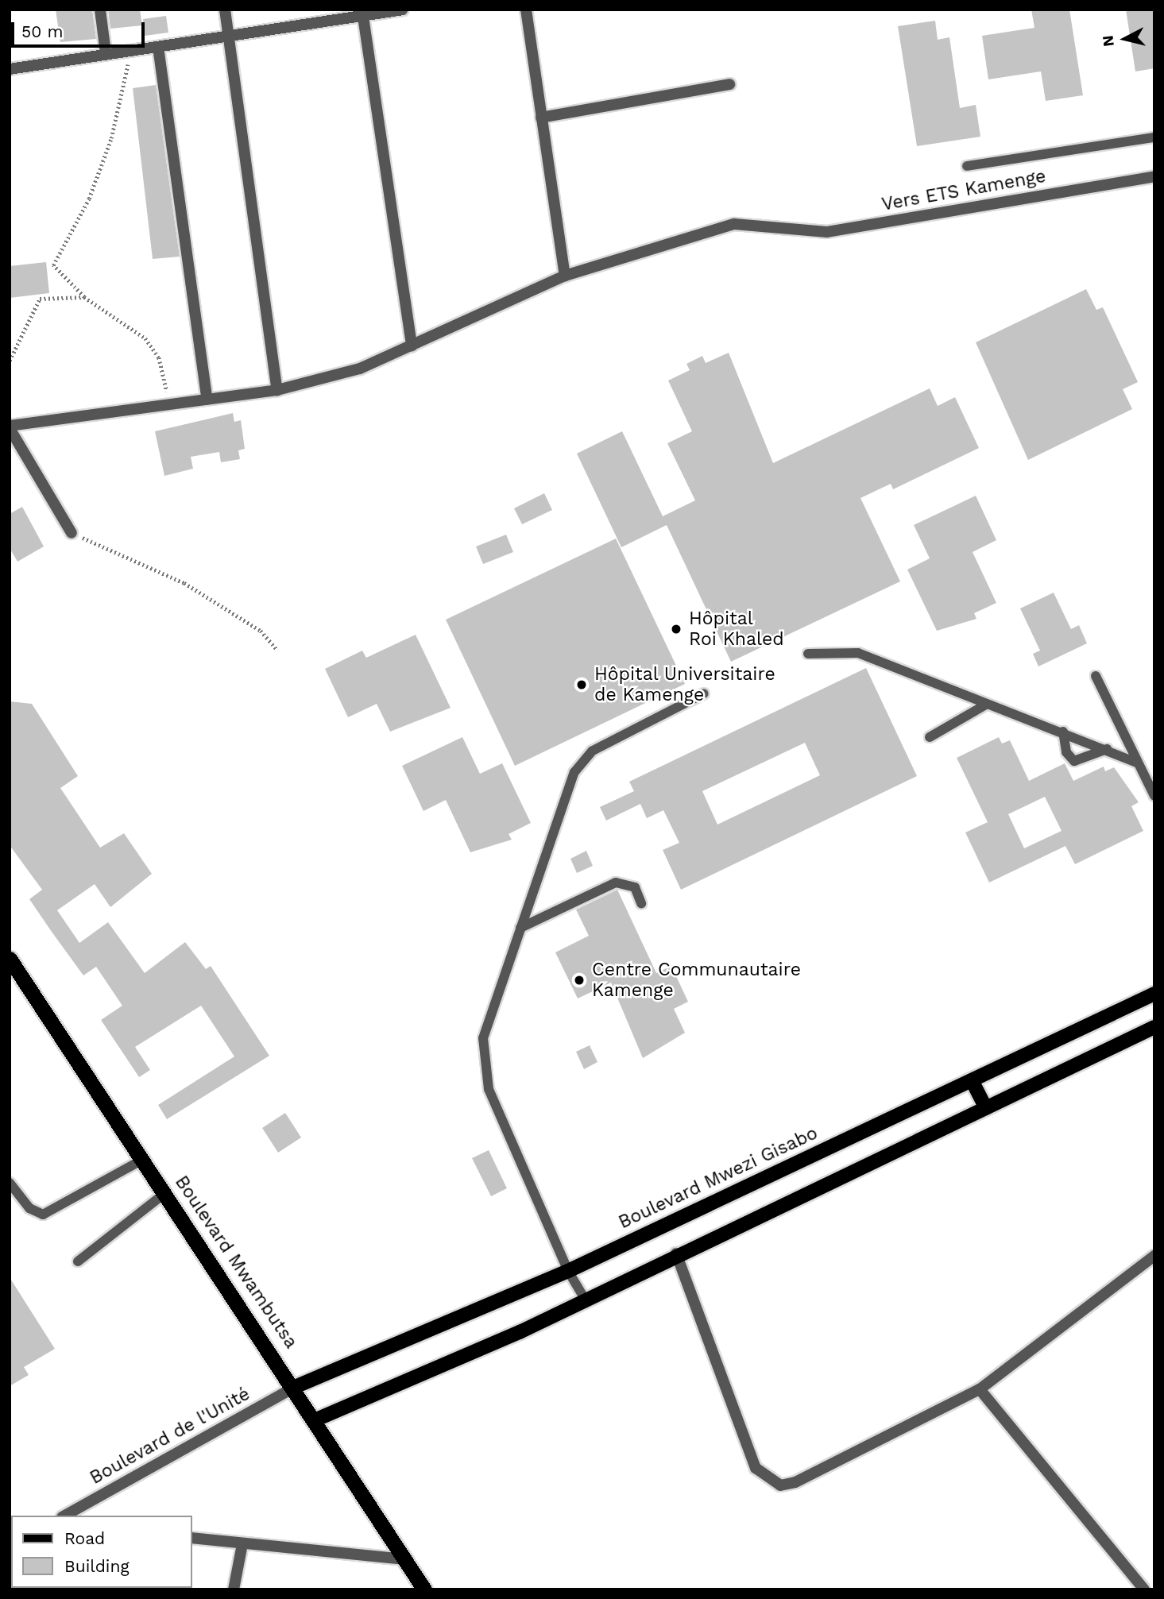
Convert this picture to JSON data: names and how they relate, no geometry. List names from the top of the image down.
{
  "streets": {
    "highway": ["Boulevard Mwambutsa"],
    "main road": ["Boulevard Mwezi Gisabo"],
    "street": ["Vers ETS Kamenge", "Boulevard de l'Unité"]
  },
  "crossings": [
    ["Boulevard Mwezi Gisabo", "Boulevard Mwambutsa"],
    ["Boulevard Mwezi Gisabo", "Boulevard de l'Unité"],
    ["Boulevard Mwambutsa", "Boulevard de l'Unité"]
  ],
  "places": ["Hôpital Roi Khaled", "Hôpital Universitaire de Kamenge", "Centre Communautaire Kamenge"],
  "legend": ["Road", "Building"],
  "scale_bar": "50 m",
  "north": "left"
}
